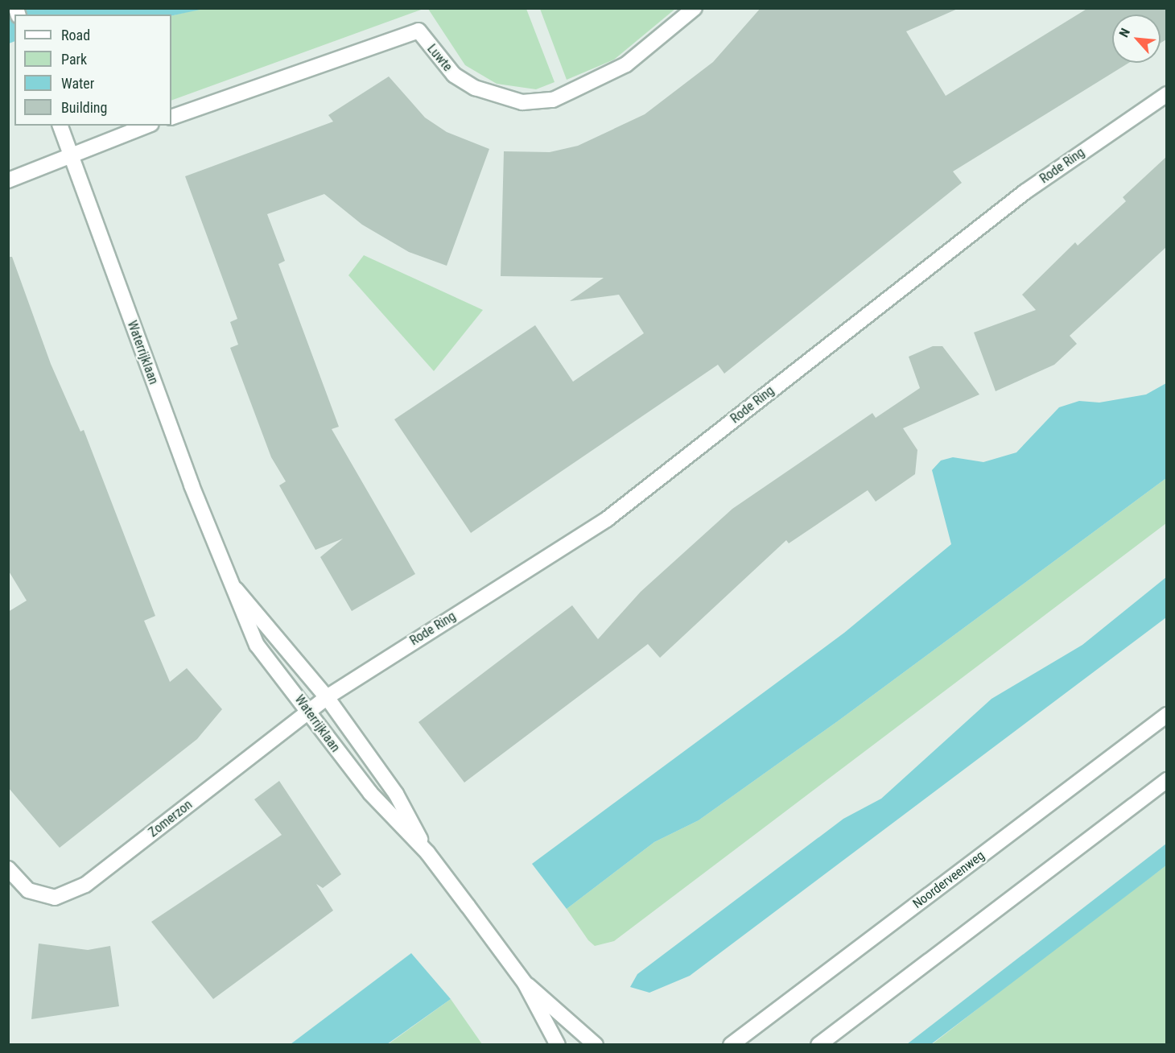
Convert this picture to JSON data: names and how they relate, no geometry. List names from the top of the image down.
{
  "streets": {
    "street": [
      "Luwte",
      "Rode Ring",
      "Waterrijklaan",
      "Zomerzon",
      "Noorderveenweg"
    ]
  },
  "crossings": [
    ["Rode Ring", "Waterrijklaan"],
    ["Rode Ring", "Zomerzon"],
    ["Waterrijklaan", "Zomerzon"]
  ],
  "legend": [
    "Road",
    "Park",
    "Water",
    "Building"
  ],
  "north": "top left"
}
